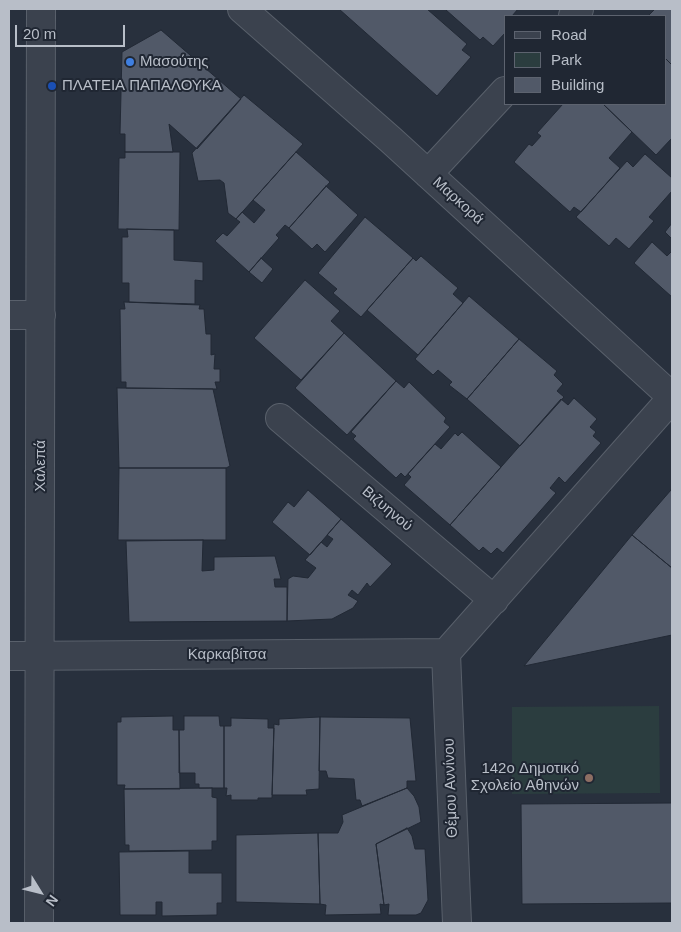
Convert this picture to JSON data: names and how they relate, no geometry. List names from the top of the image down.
{
  "streets": {
    "street": [
      "Μαρκορά",
      "Χαλεπά",
      "Βιζυηνού",
      "Καρκαβίτσα",
      "Θέμου Αννίνου"
    ]
  },
  "crossings": [
    ["Χαλεπά", "Καρκαβίτσα"],
    ["Καρκαβίτσα", "Θέμου Αννίνου"]
  ],
  "places": ["Μασούτης", "ΠΛΑΤΕΙΑ ΠΑΠΑΛΟΥΚΑ", "142ο Δημοτικό Σχολείο Αθηνών"],
  "legend": ["Road", "Park", "Building"],
  "scale_bar": "20 m",
  "north": "bottom right"
}
